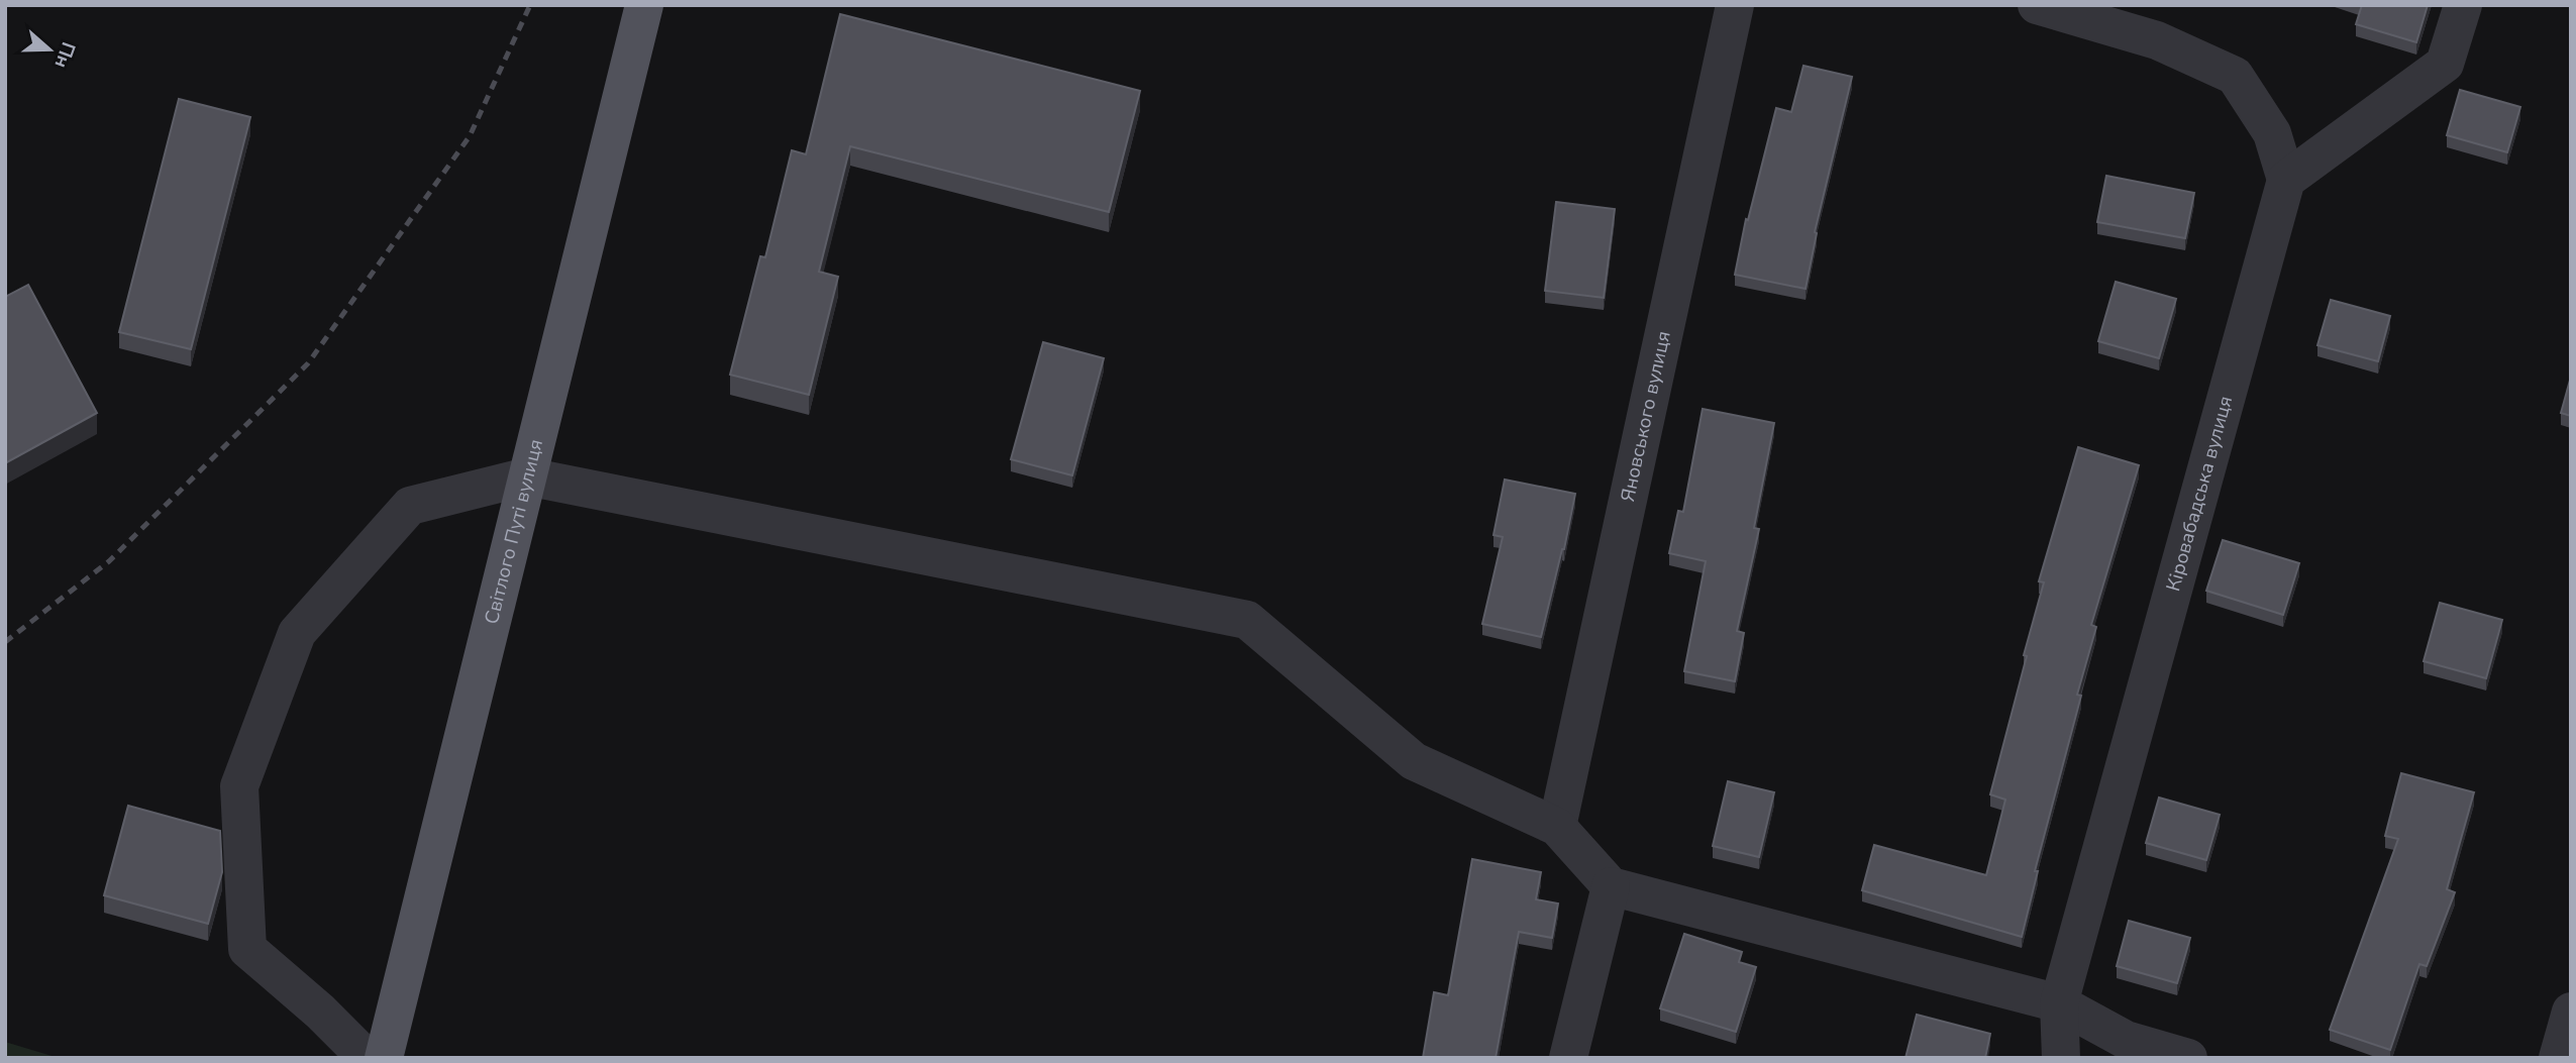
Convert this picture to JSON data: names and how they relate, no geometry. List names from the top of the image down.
{
  "streets": {
    "main road": ["Світлого Путі вулиця"],
    "street": ["Яновського вулиця", "Кіровабадська вулиця"]
  },
  "north": "right"
}
